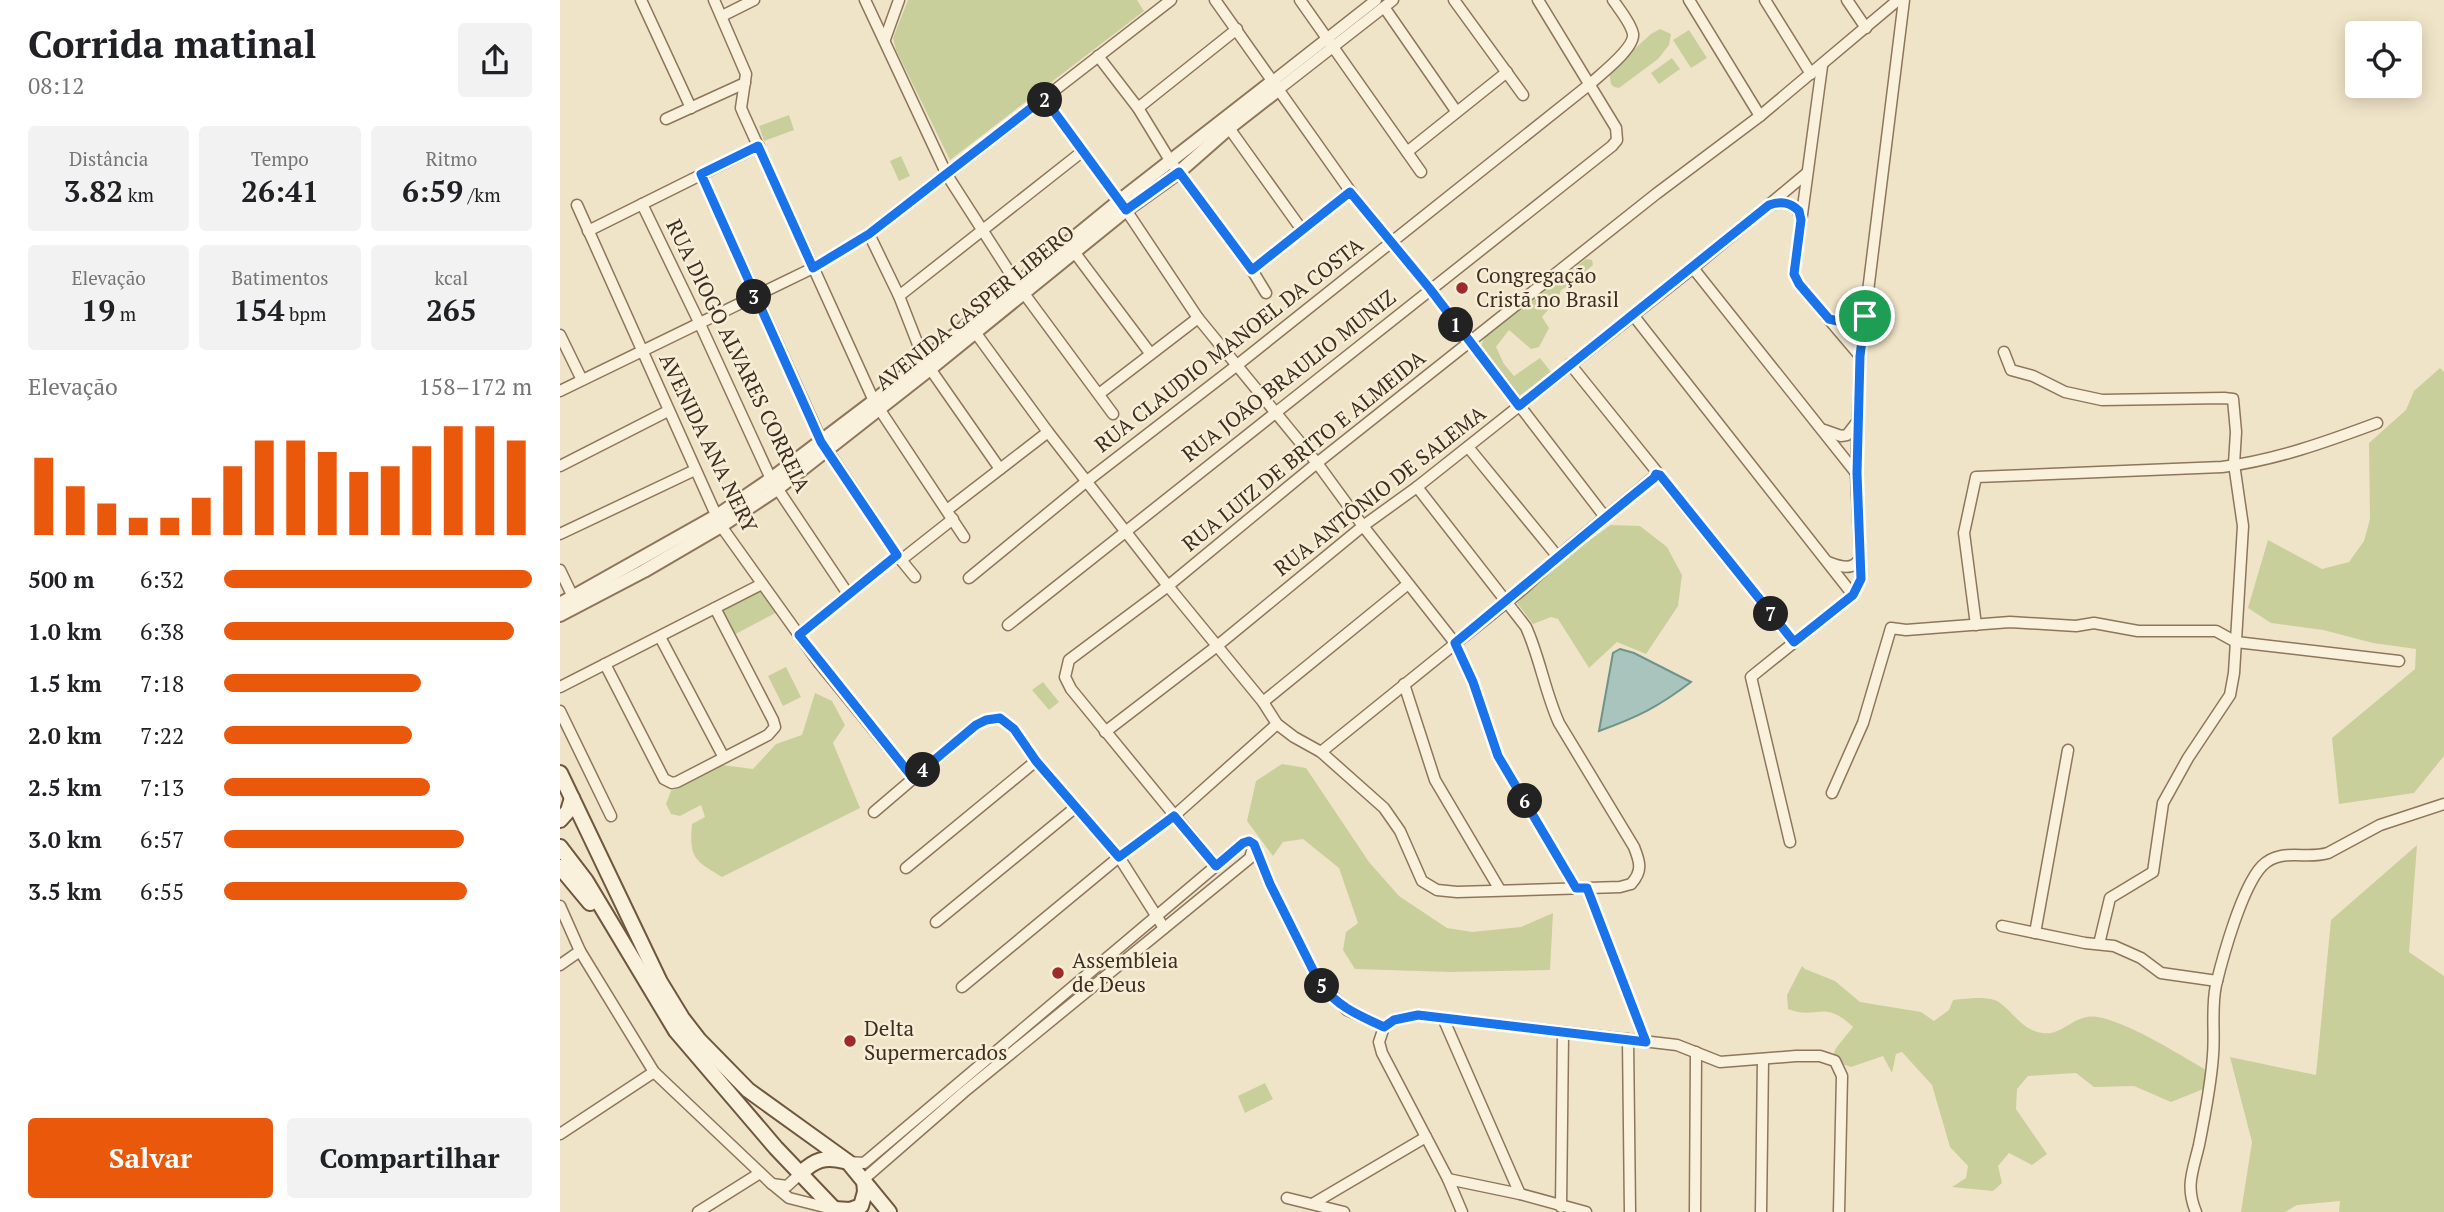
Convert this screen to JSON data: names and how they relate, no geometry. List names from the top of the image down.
{
  "streets": {
    "street": [
      "AVENIDA CASPER LIBERO",
      "RUA CLAUDIO MANOEL DA COSTA",
      "RUA DIOGO ALVARES CORREIA",
      "RUA JOÃO BRAULIO MUNIZ",
      "AVENIDA ANA NERY",
      "RUA LUIZ DE BRITO E ALMEIDA",
      "RUA ANTÔNIO DE SALEMA"
    ]
  },
  "crossings": [
    ["AVENIDA CASPER LIBERO", "RUA DIOGO ALVARES CORREIA"],
    ["AVENIDA CASPER LIBERO", "AVENIDA ANA NERY"],
    ["RUA CLAUDIO MANOEL DA COSTA", "RUA JOÃO BRAULIO MUNIZ"],
    ["RUA LUIZ DE BRITO E ALMEIDA", "RUA ANTÔNIO DE SALEMA"]
  ],
  "places": ["Congregação Cristã no Brasil", "Assembleia de Deus", "Delta Supermercados"],
  "page": {
    "heading": ["Corrida matinal", "08:12"],
    "pins": [
      "2",
      "3",
      "1",
      "7",
      "4",
      "6",
      "5"
    ],
    "stats": [
      ["Distância", "3.82 km"],
      ["Tempo", "26:41"],
      ["Ritmo", "6:59 /km"],
      ["Elevação", "19 m"],
      ["Batimentos", "154 bpm"],
      ["kcal", "265"]
    ],
    "chart": ["Elevação", "158–172 m"],
    "list": [
      {
        "name": "500 m",
        "note": "6:32"
      },
      {
        "name": "1.0 km",
        "note": "6:38"
      },
      {
        "name": "1.5 km",
        "note": "7:18"
      },
      {
        "name": "2.0 km",
        "note": "7:22"
      },
      {
        "name": "2.5 km",
        "note": "7:13"
      },
      {
        "name": "3.0 km",
        "note": "6:57"
      },
      {
        "name": "3.5 km",
        "note": "6:55"
      }
    ],
    "buttons": ["Salvar", "Compartilhar"]
  }
}
